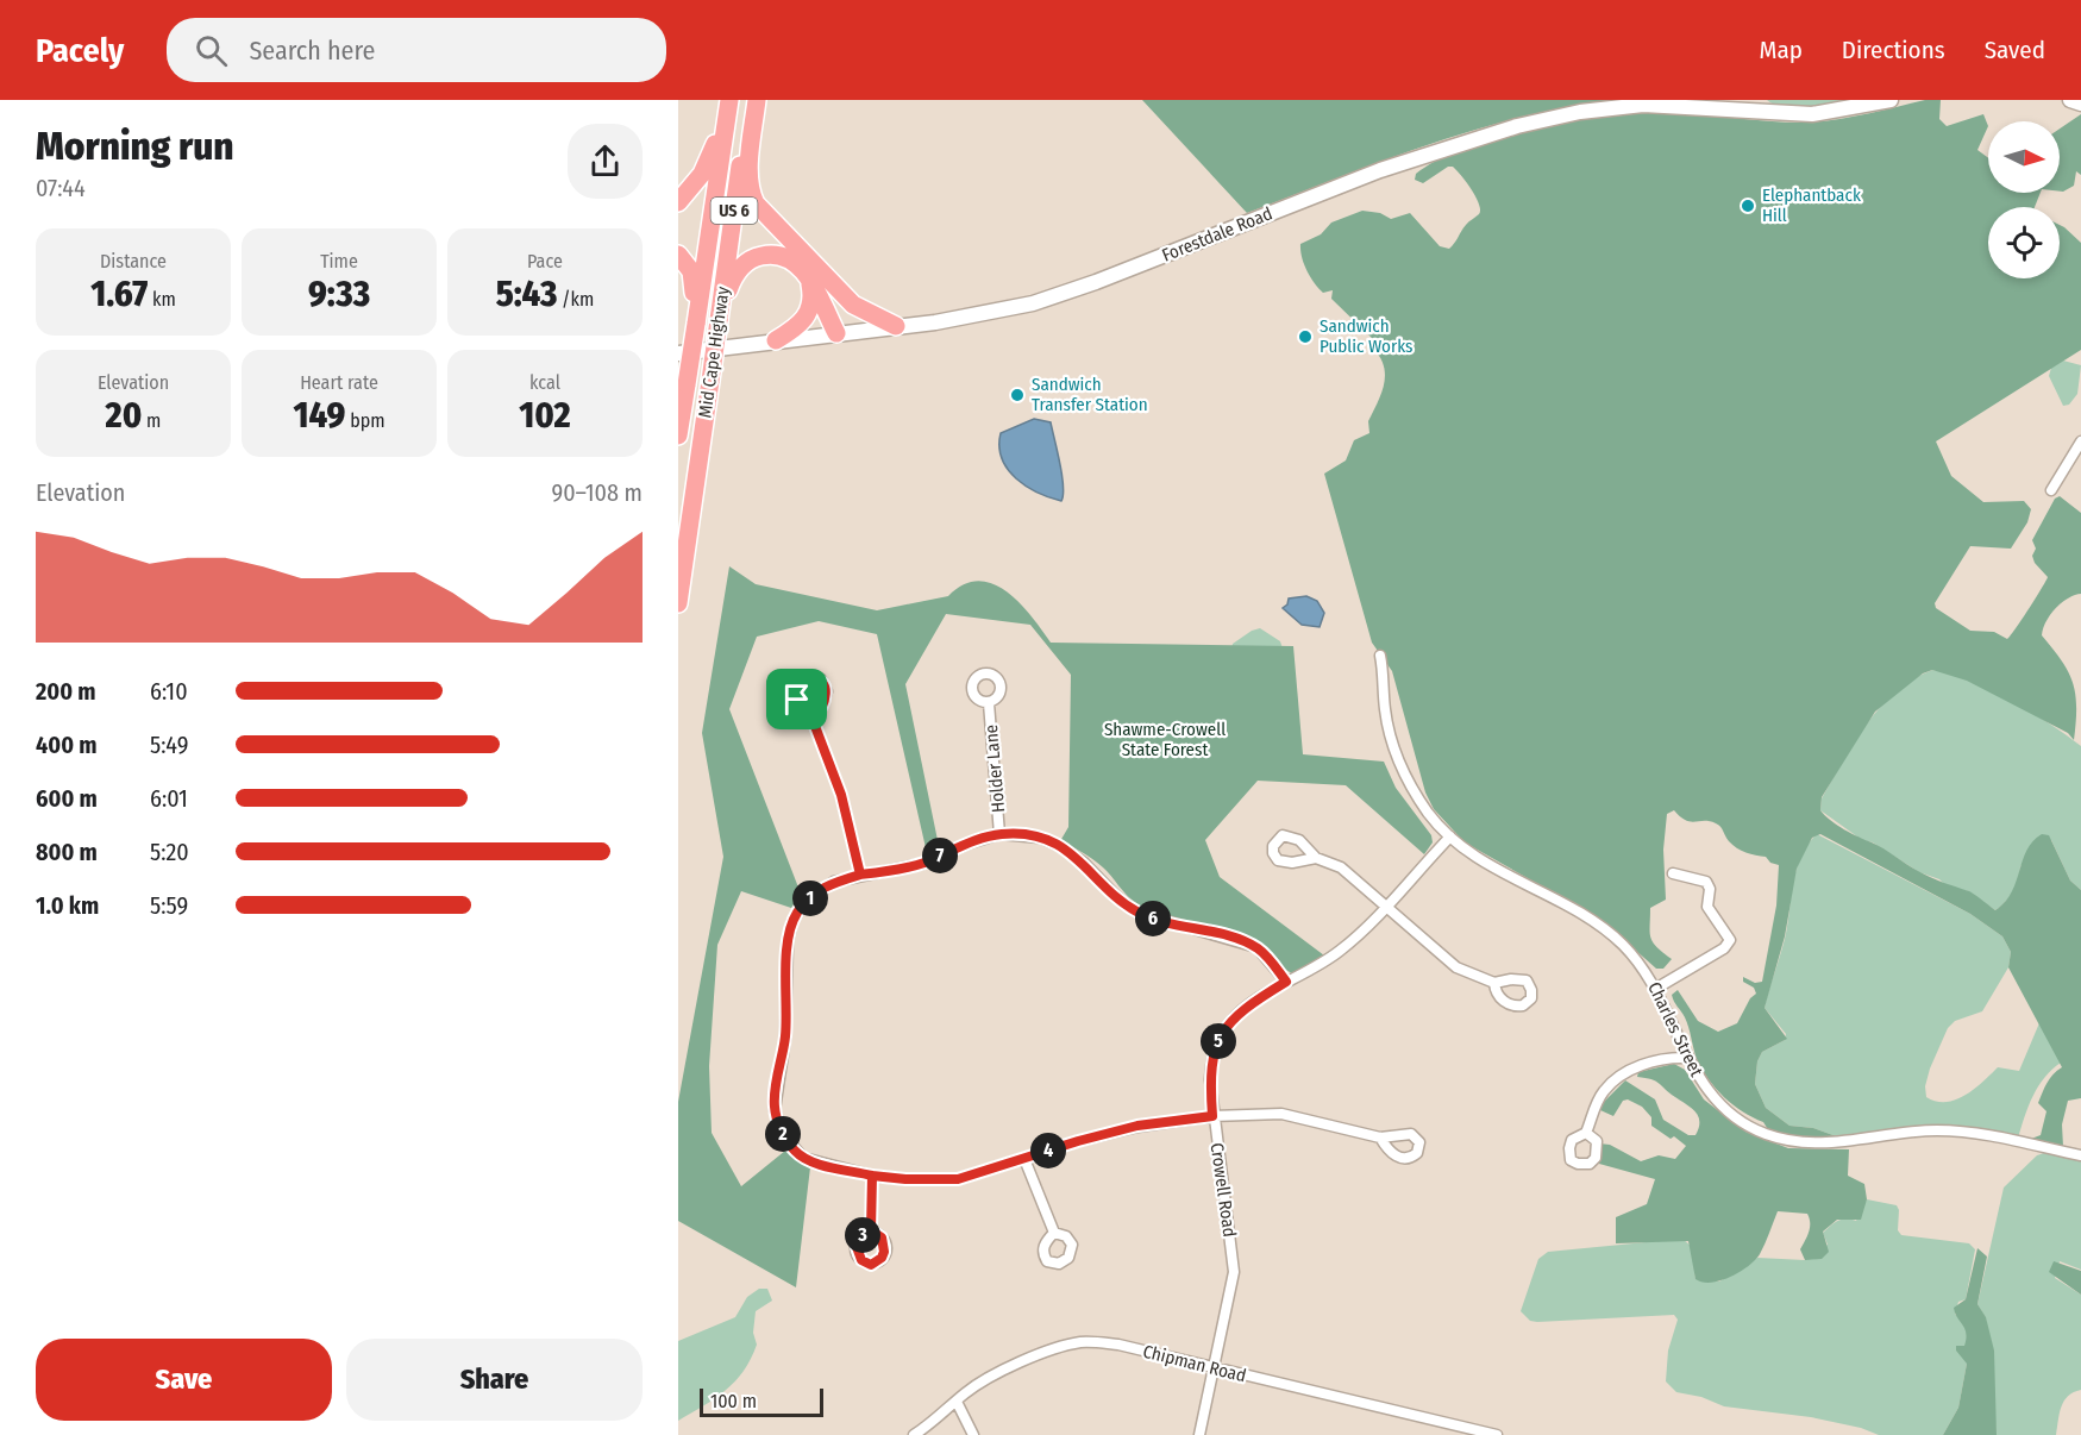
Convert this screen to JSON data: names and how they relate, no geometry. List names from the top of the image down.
{
  "streets": {
    "highway": ["US 6", "Mid Cape Highway"],
    "main road": ["Forestdale Road"],
    "street": [
      "Holder Lane",
      "Charles Street",
      "Crowell Road",
      "Chipman Road"
    ]
  },
  "crossings": [
    ["Charles Street", "Crowell Road"],
    ["Crowell Road", "Chipman Road"]
  ],
  "parks": ["Shawme-Crowell State Forest"],
  "places": ["Elephantback Hill", "Sandwich Public Works", "Sandwich Transfer Station"],
  "scale_bar": "100 m",
  "north": "right",
  "page": {
    "header": "Pacely",
    "search": "Search here",
    "nav": ["Map", "Directions", "Saved"],
    "heading": ["Morning run", "07:44"],
    "stats": [
      ["Distance", "1.67 km"],
      ["Time", "9:33"],
      ["Pace", "5:43 /km"],
      ["Elevation", "20 m"],
      ["Heart rate", "149 bpm"],
      ["kcal", "102"]
    ],
    "chart": ["Elevation", "90–108 m"],
    "list": [
      {
        "name": "200 m",
        "note": "6:10"
      },
      {
        "name": "400 m",
        "note": "5:49"
      },
      {
        "name": "600 m",
        "note": "6:01"
      },
      {
        "name": "800 m",
        "note": "5:20"
      },
      {
        "name": "1.0 km",
        "note": "5:59"
      }
    ],
    "pins": [
      "7",
      "1",
      "6",
      "5",
      "2",
      "4",
      "3"
    ],
    "buttons": ["Save", "Share"],
    "scale": "100 m"
  }
}
